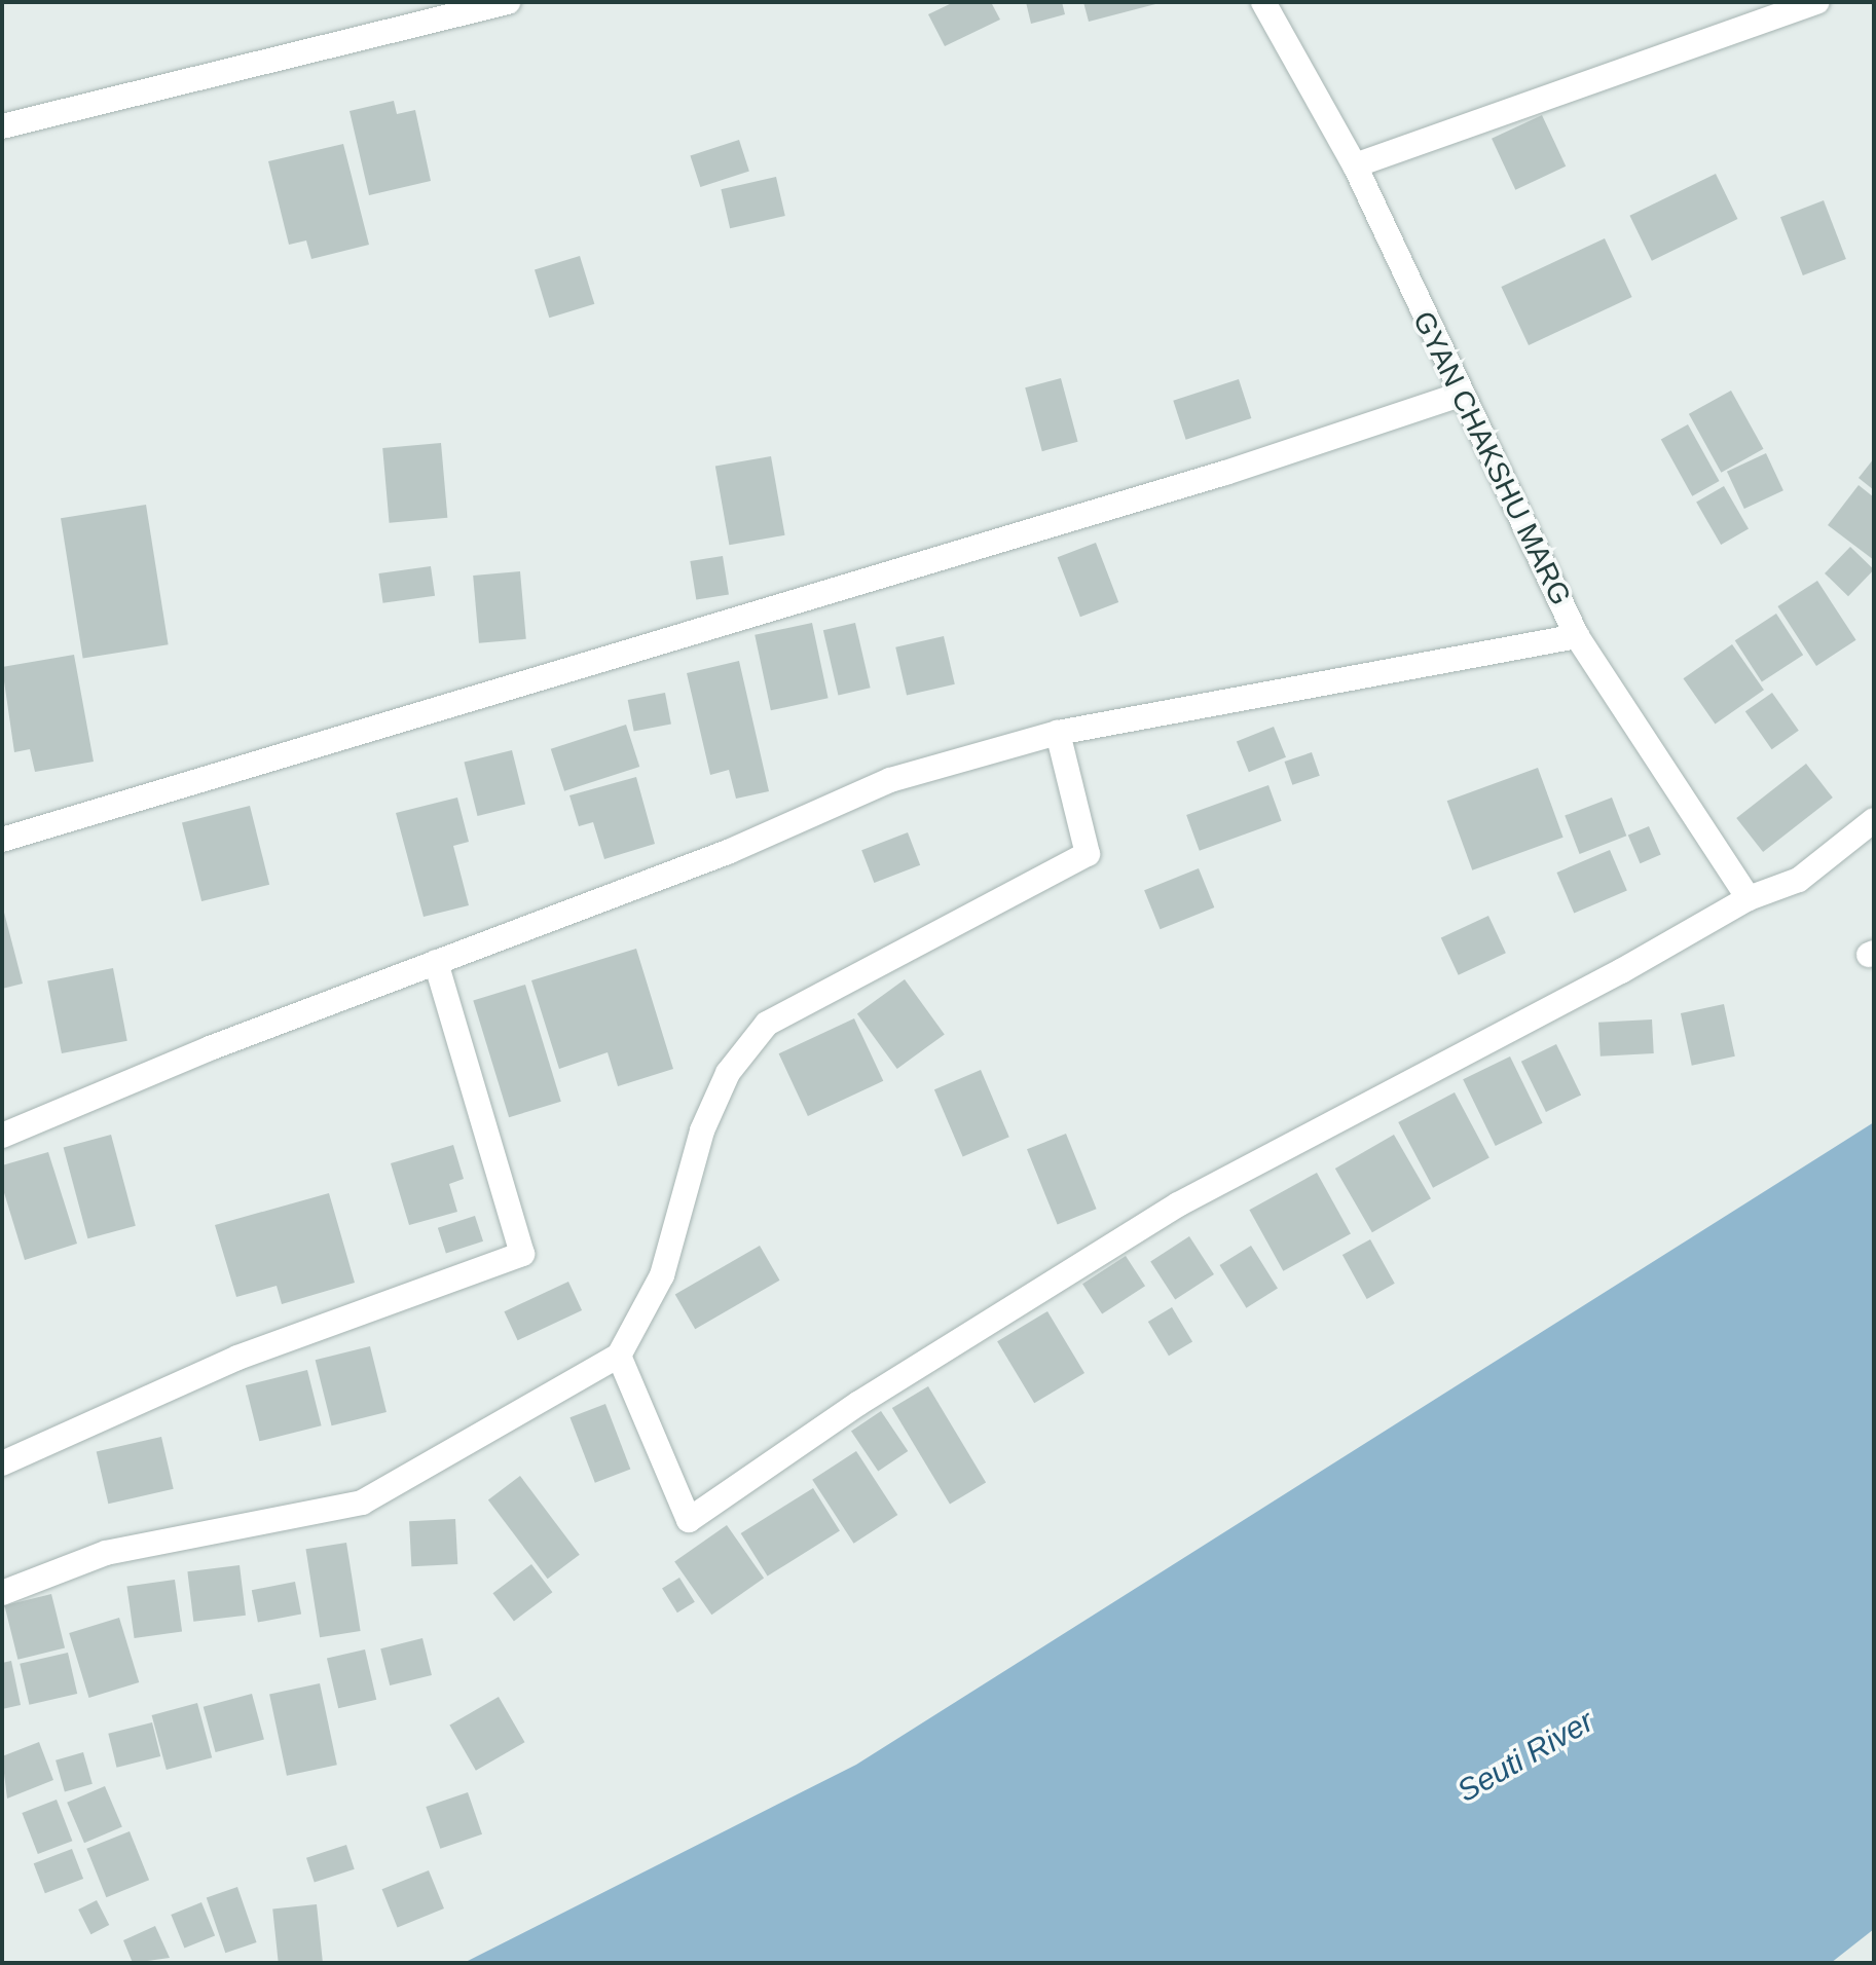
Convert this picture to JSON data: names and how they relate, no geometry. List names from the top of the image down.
{
  "streets": {
    "street": ["GYAN CHAKSHU MARG"]
  },
  "water": ["Seuti River"]
}
